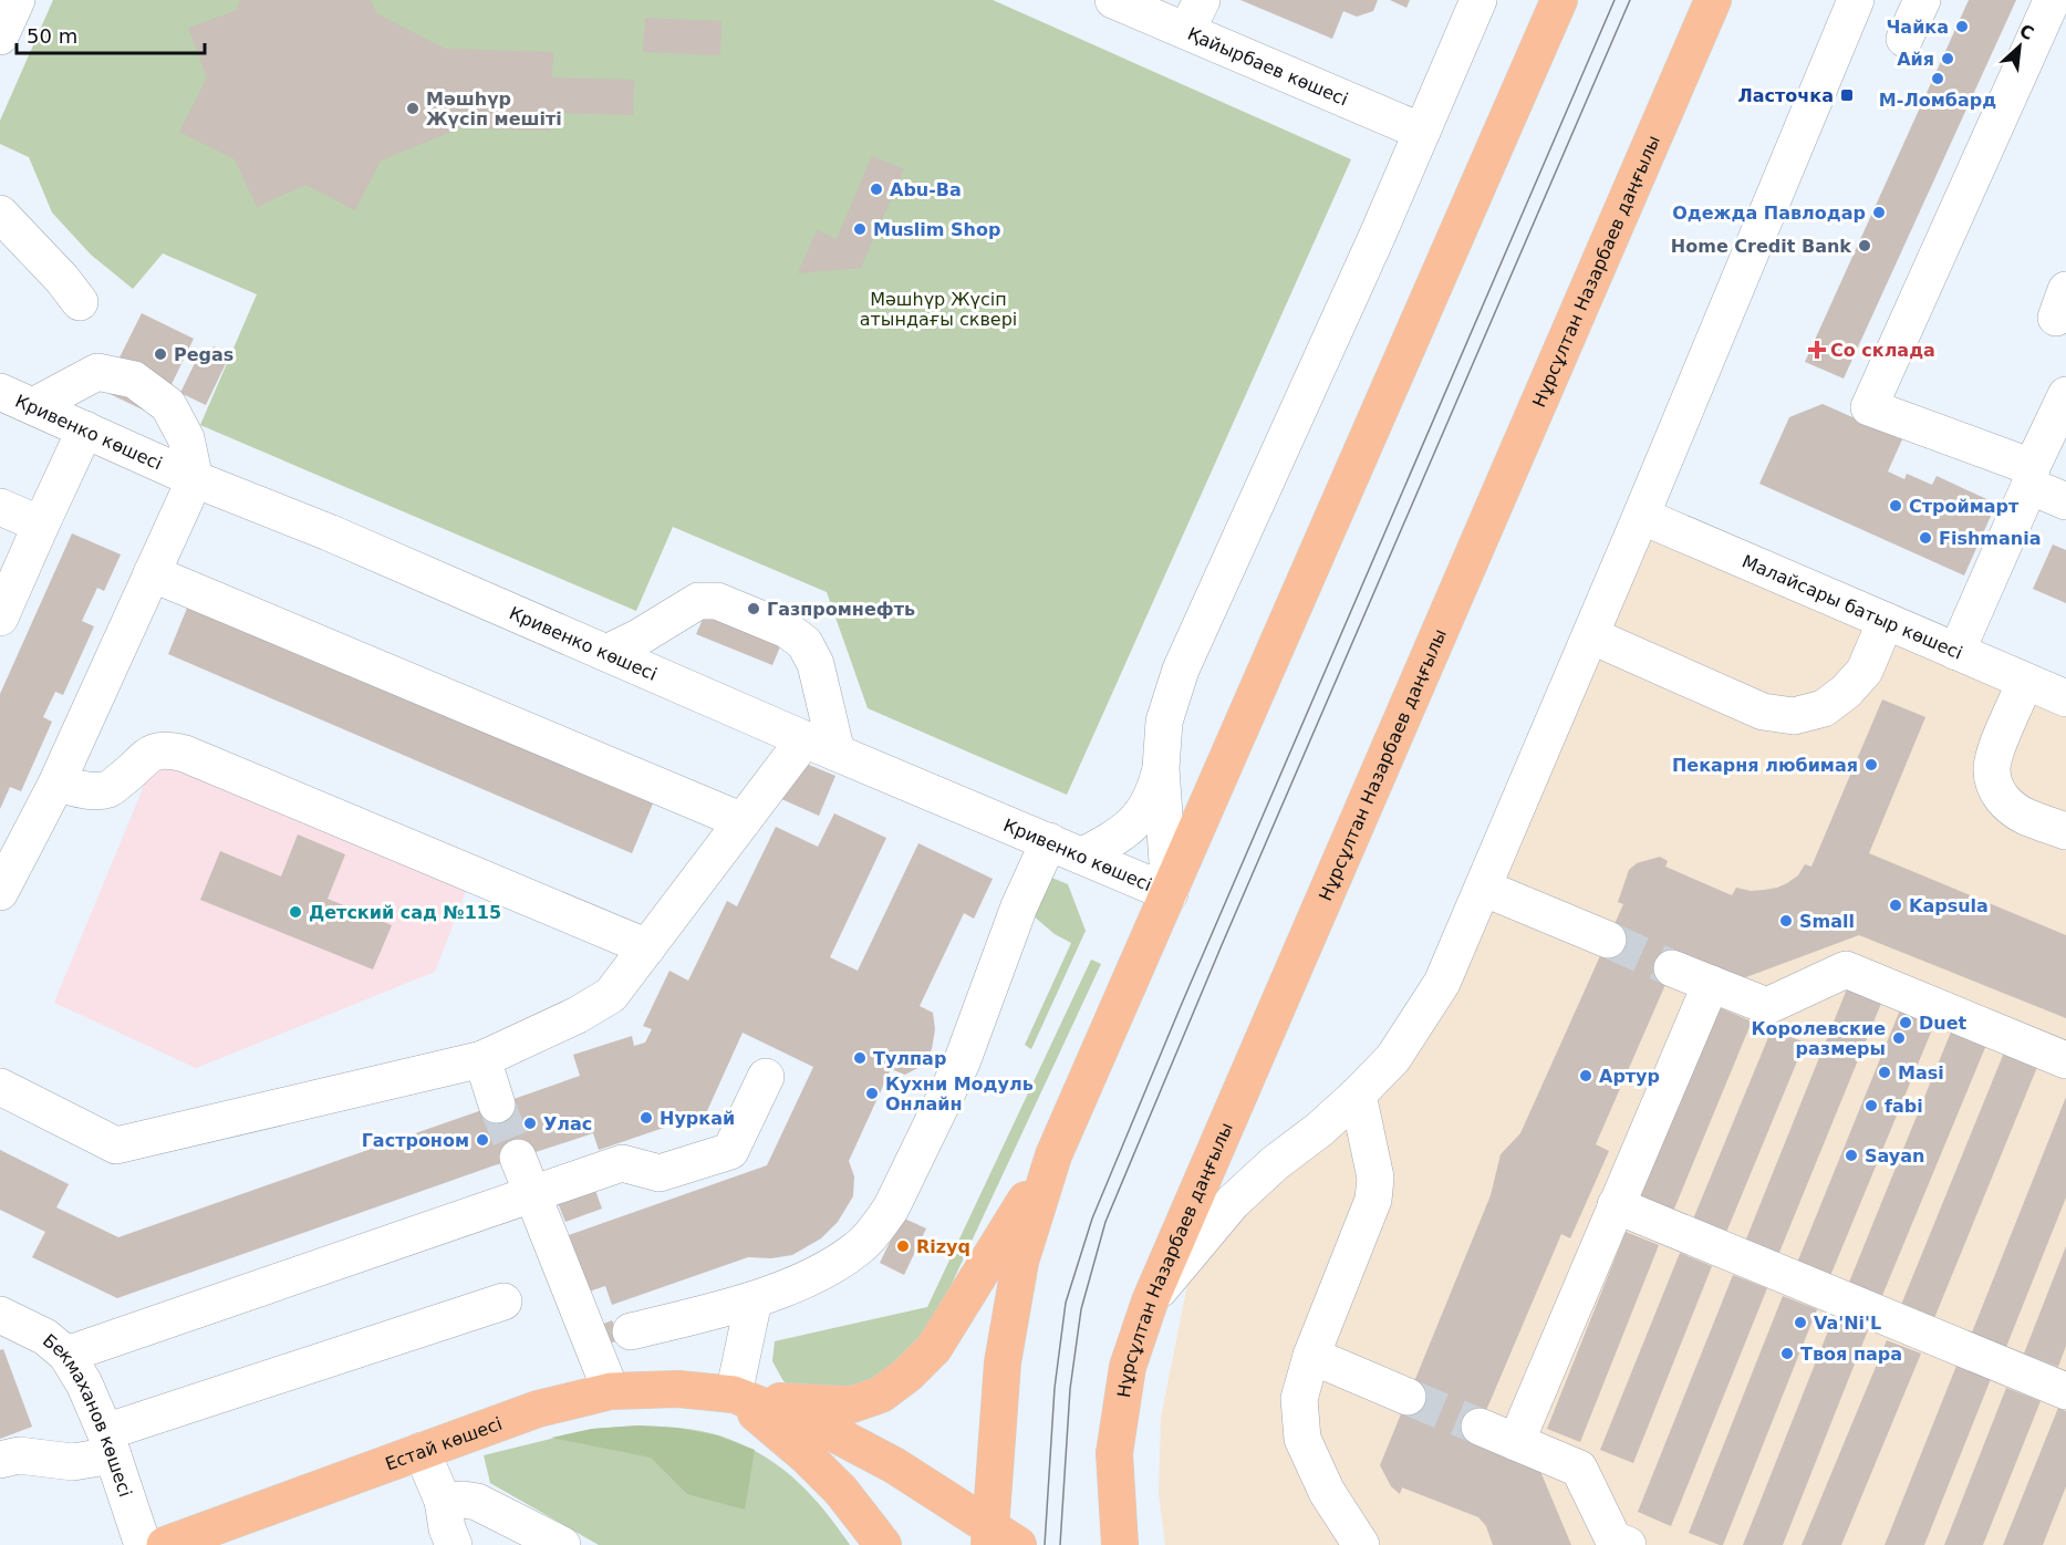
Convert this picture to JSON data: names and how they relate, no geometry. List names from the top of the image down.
{
  "streets": {
    "main road": ["Нұрсұлтан Назарбаев даңғылы", "Естай көшесі"],
    "street": [
      "Қайырбаев көшесі",
      "Кривенко көшесі",
      "Малайсары батыр көшесі",
      "Бекмаханов көшесі"
    ]
  },
  "parks": ["Мәшһүр Жүсіп атындағы сквері"],
  "places": {
    "other": [
      "Чайка",
      "Айя",
      "М-Ломбард",
      "Мәшһүр Жүсіп мешіті",
      "Abu-Ba",
      "Одежда Павлодар",
      "Muslim Shop",
      "Home Credit Bank",
      "Pegas",
      "Строймарт",
      "Fishmania",
      "Газпромнефть",
      "Пекарня любимая",
      "Kapsula",
      "Детский сад №115",
      "Small",
      "Duet",
      "Королевские размеры",
      "Тулпар",
      "Masi",
      "Артур",
      "Кухни Модуль Онлайн",
      "fabi",
      "Нуркай",
      "Улас",
      "Гастроном",
      "Sayan",
      "Rizyq",
      "Va'Ni'L",
      "Твоя пара"
    ],
    "transit": ["Ласточка"],
    "health": ["Со склада"]
  },
  "scale_bar": "50 m",
  "north": "top right"
}
